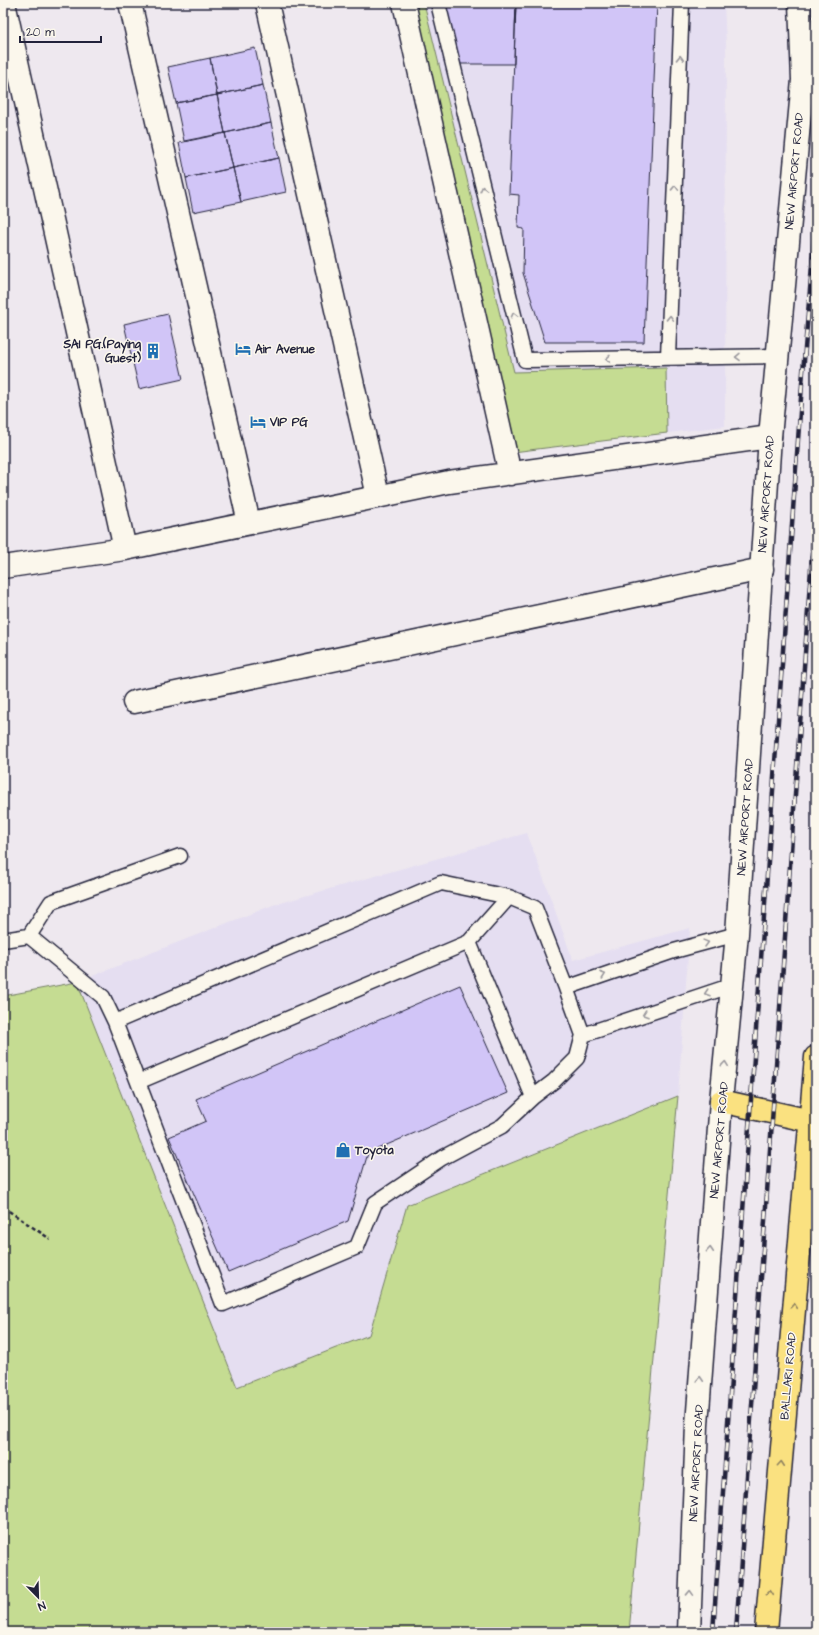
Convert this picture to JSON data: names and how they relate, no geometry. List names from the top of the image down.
{
  "streets": {
    "highway": ["BALLARI ROAD"],
    "street": ["NEW AIRPORT ROAD"]
  },
  "one_way": ["NEW AIRPORT ROAD", "BALLARI ROAD"],
  "places": {
    "hotel": ["Air Avenue", "VIP PG"],
    "building": ["SAI PG.(Paying Guest)"],
    "shop": ["Toyota"]
  },
  "scale_bar": "20 m",
  "north": "bottom right"
}
